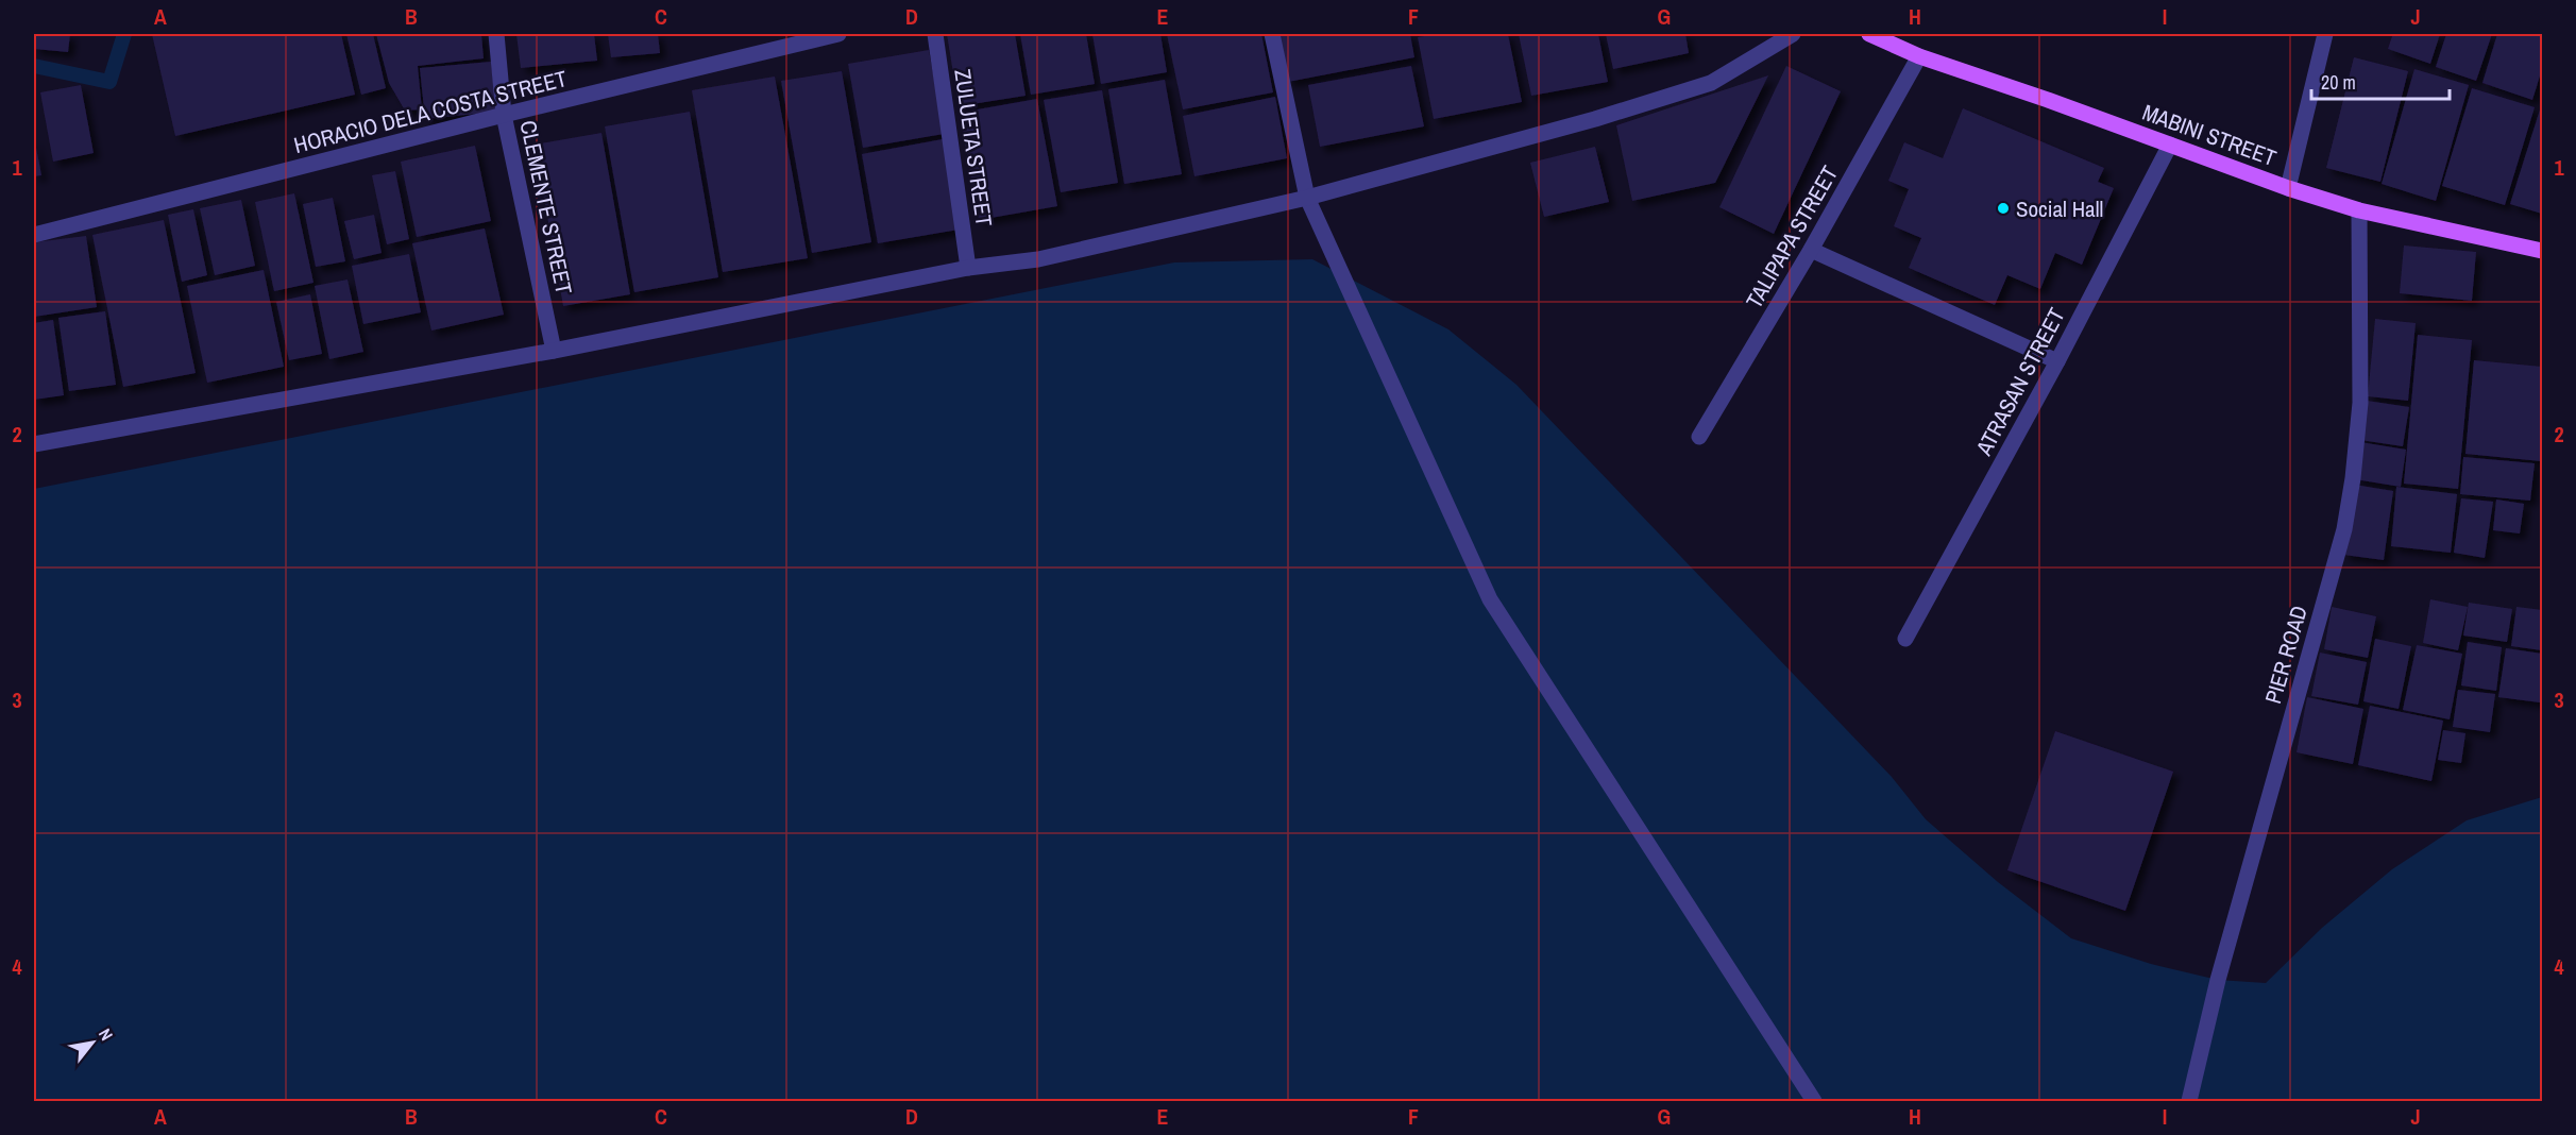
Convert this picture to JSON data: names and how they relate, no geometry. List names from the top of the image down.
{
  "streets": {
    "main road": ["MABINI STREET"],
    "street": [
      "HORACIO DELA COSTA STREET",
      "ZULUETA STREET",
      "CLEMENTE STREET",
      "TALIPAPA STREET",
      "ATRASAN STREET",
      "PIER ROAD"
    ]
  },
  "crossings": [
    ["HORACIO DELA COSTA STREET", "CLEMENTE STREET"],
    ["MABINI STREET", "TALIPAPA STREET"],
    ["MABINI STREET", "ATRASAN STREET"],
    ["MABINI STREET", "PIER ROAD"]
  ],
  "places": ["Social Hall"],
  "scale_bar": "20 m",
  "north": "top right",
  "grid": {
    "columns": [
      "A",
      "B",
      "C",
      "D",
      "E",
      "F",
      "G",
      "H",
      "I",
      "J"
    ],
    "rows": [
      "1",
      "2",
      "3",
      "4"
    ]
  }
}
